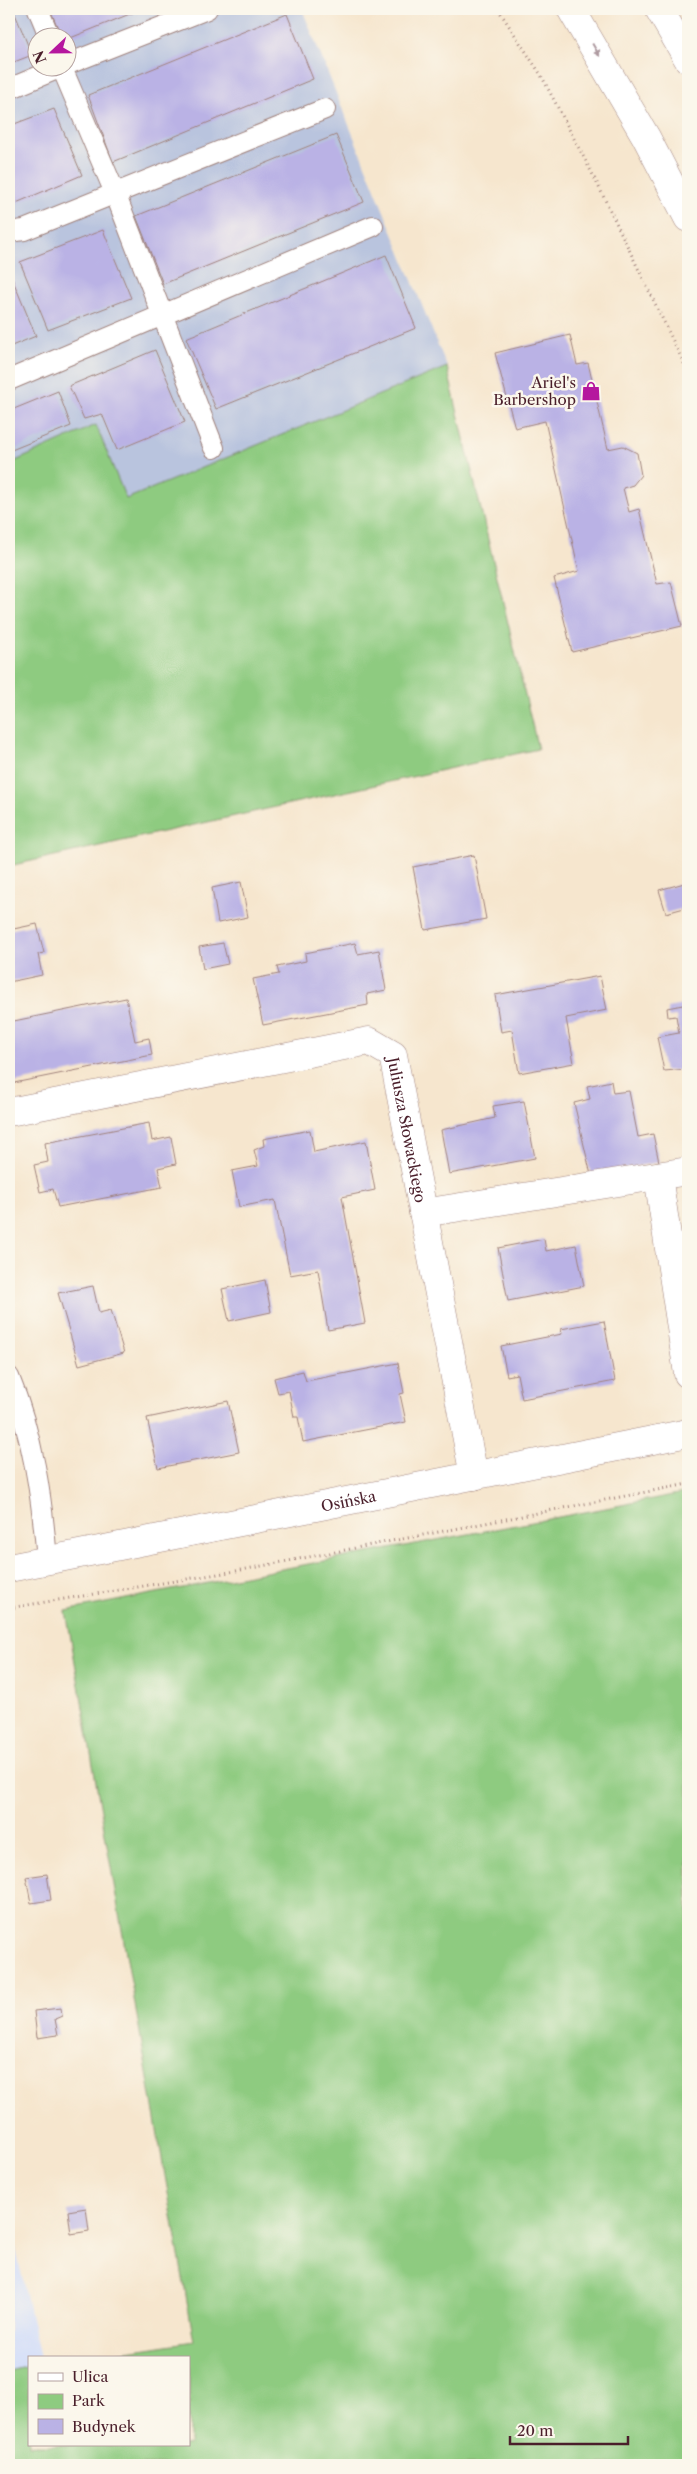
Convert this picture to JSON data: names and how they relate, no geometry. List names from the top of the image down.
{
  "streets": {
    "street": ["Juliusza Słowackiego", "Osińska"]
  },
  "crossings": [
    ["Juliusza Słowackiego", "Osińska"]
  ],
  "places": {
    "shop": ["Ariel's Barbershop"]
  },
  "legend": ["Ulica", "Park", "Budynek"],
  "scale_bar": "20 m",
  "north": "left"
}
